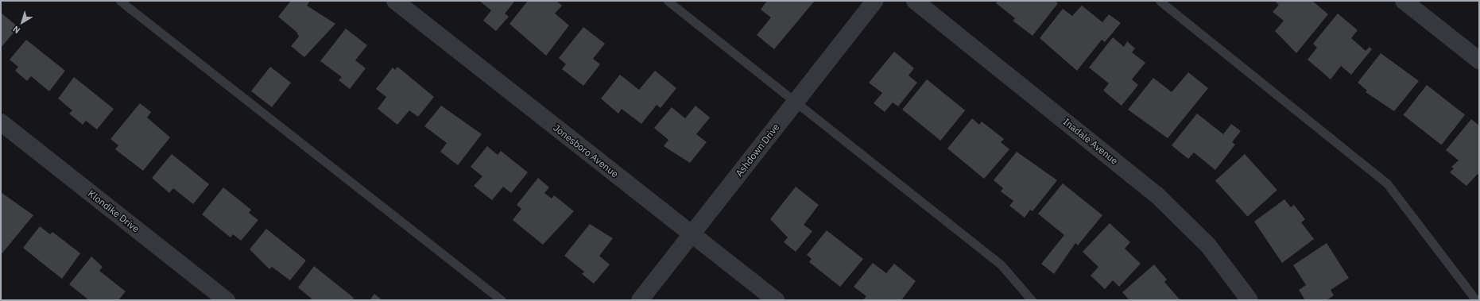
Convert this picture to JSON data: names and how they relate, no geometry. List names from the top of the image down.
{
  "streets": {
    "street": [
      "Inadale Avenue",
      "Ashdown Drive",
      "Jonesboro Avenue",
      "Klondike Drive"
    ]
  },
  "crossings": [
    ["Ashdown Drive", "Jonesboro Avenue"]
  ],
  "north": "bottom left"
}
